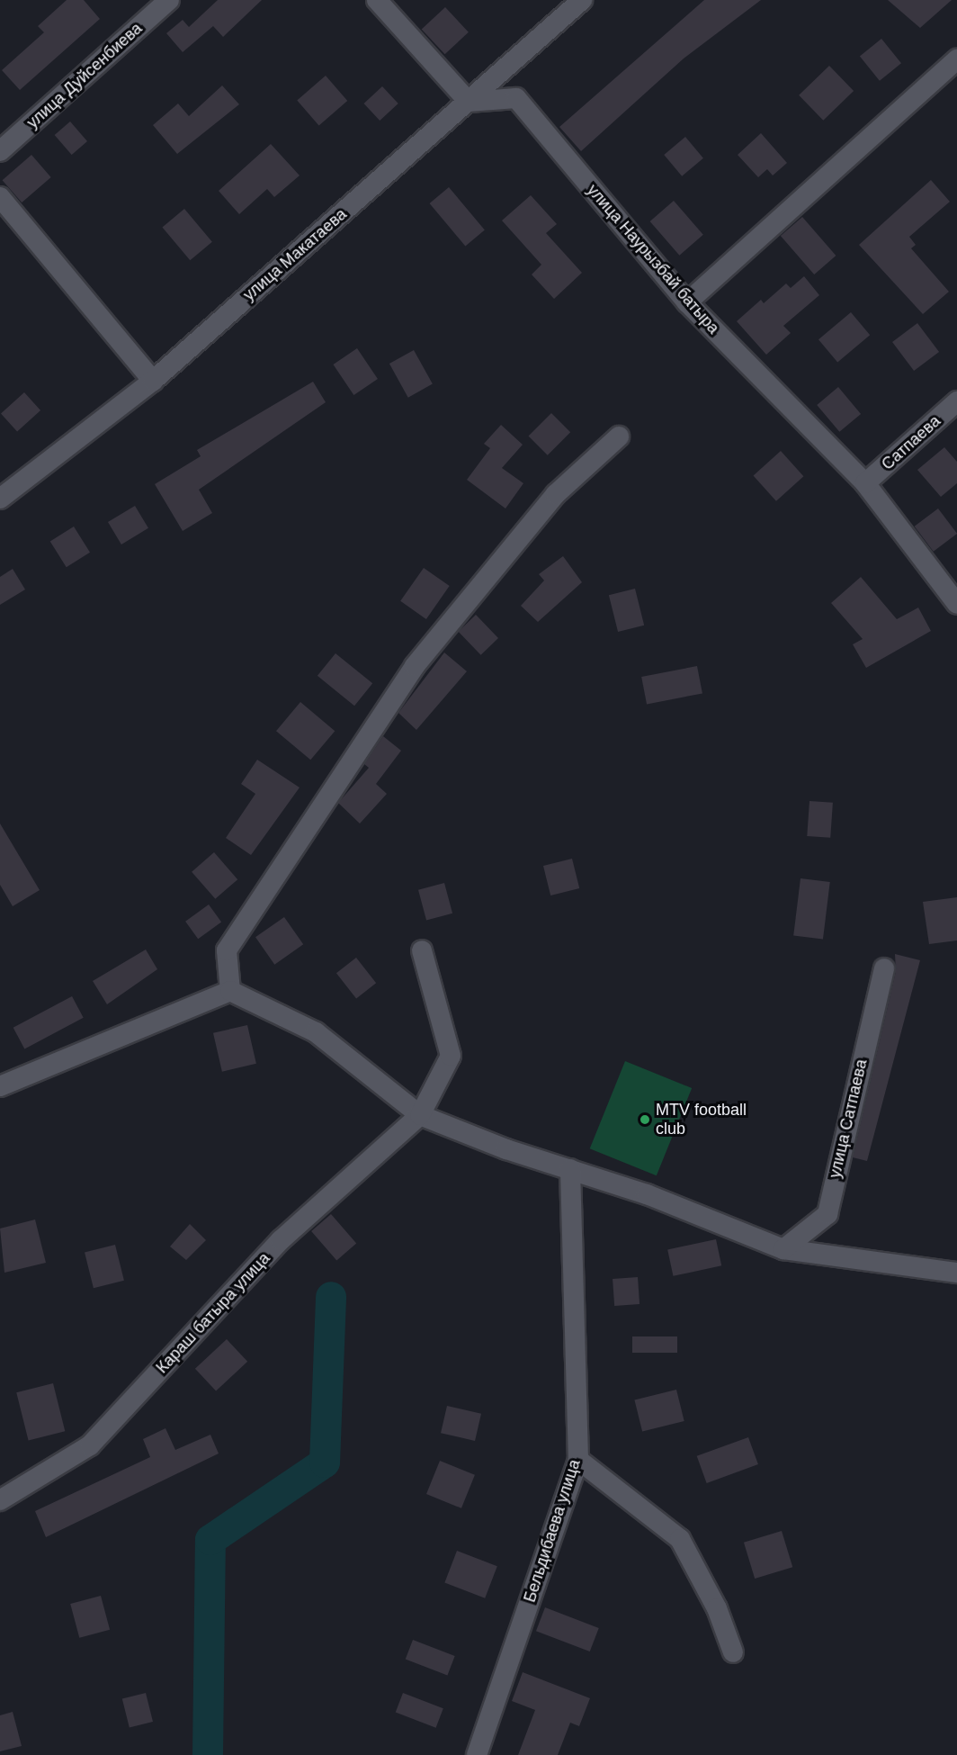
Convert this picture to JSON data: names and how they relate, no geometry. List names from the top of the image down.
{
  "streets": {
    "street": [
      "улица Дуйсенбиева",
      "улица Макатаева",
      "улица Наурызбай батыра",
      "Сатпаева",
      "улица Сатпаева",
      "Караш батыра улица",
      "Бельдибаева улица"
    ]
  },
  "crossings": [
    ["улица Макатаева", "улица Наурызбай батыра"],
    ["улица Наурызбай батыра", "Сатпаева"]
  ],
  "places": ["MTV football club"]
}
